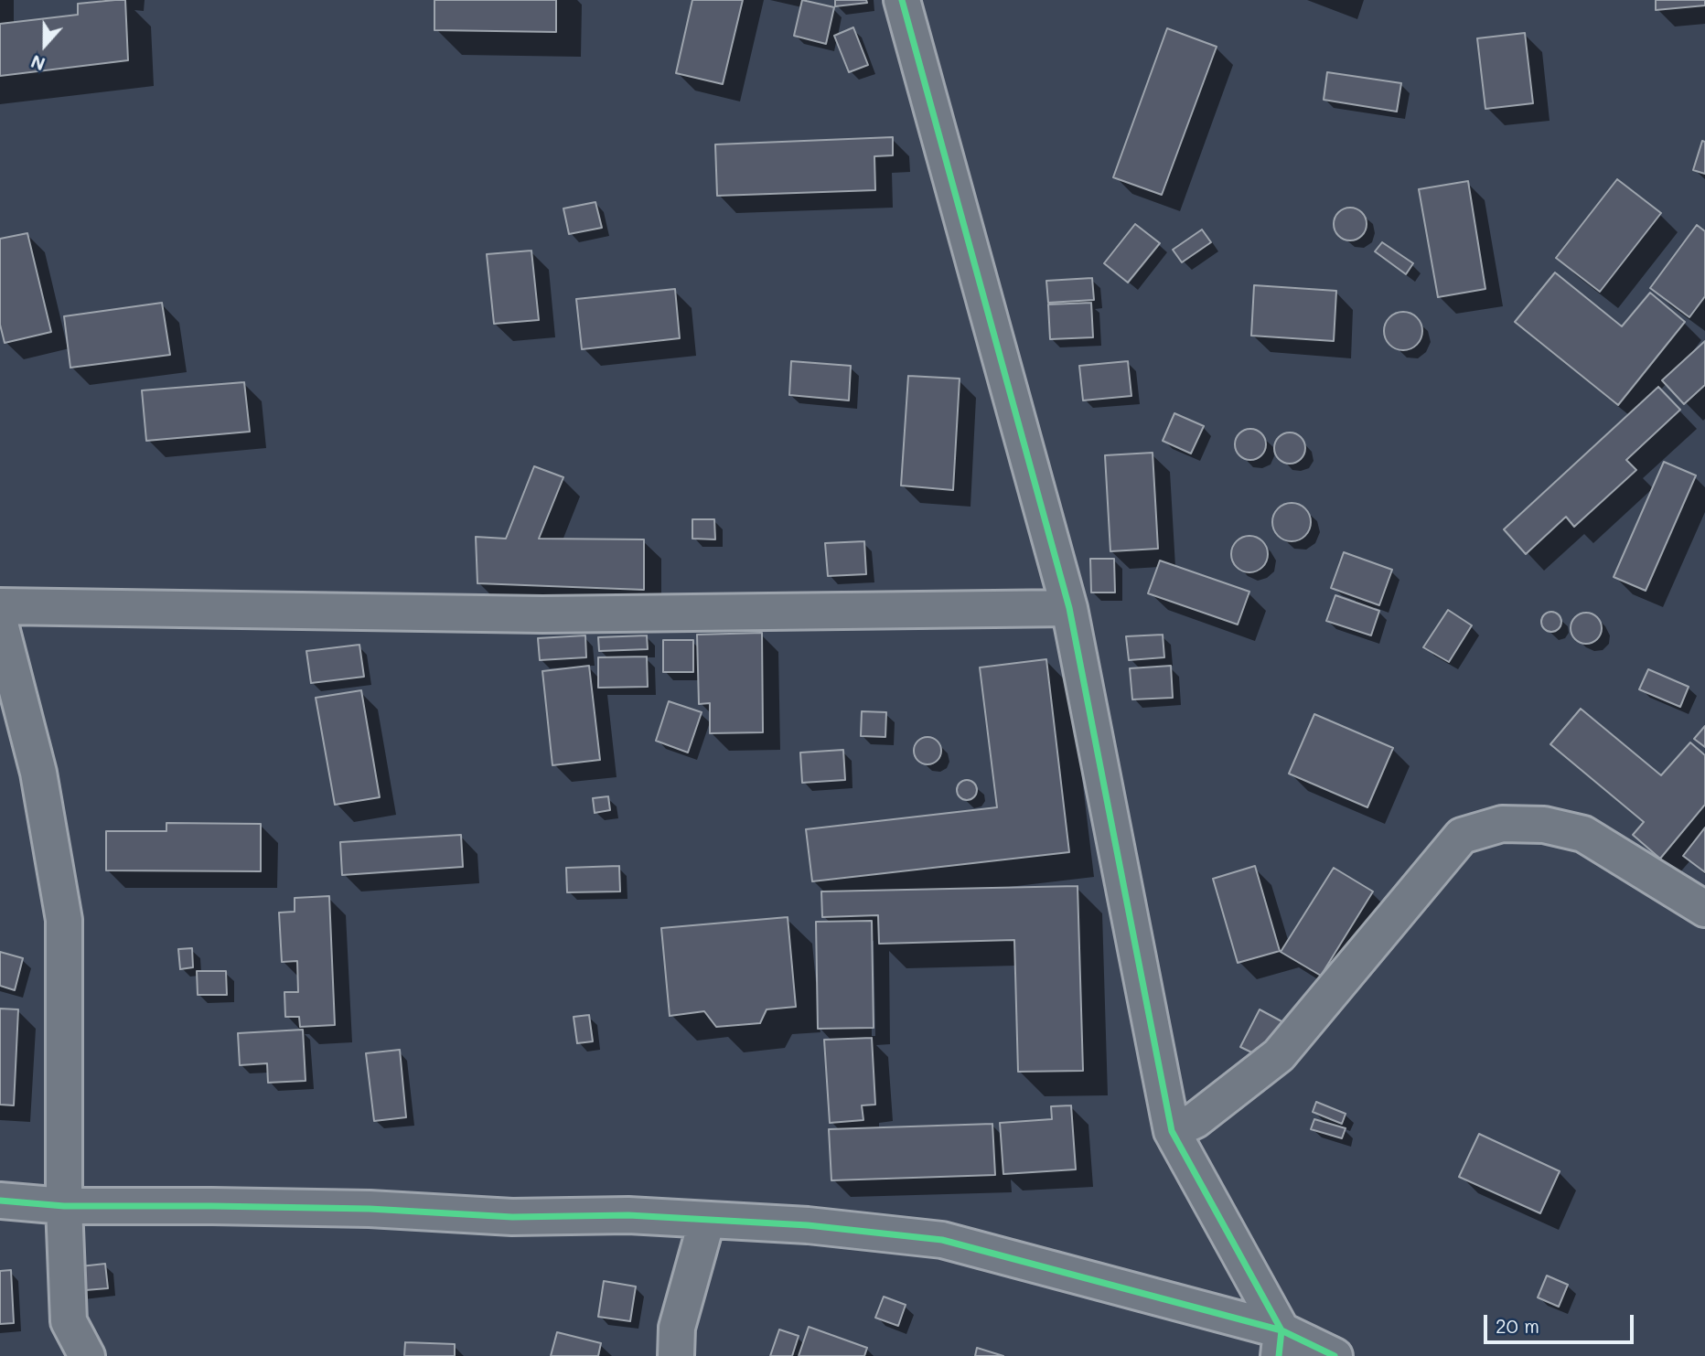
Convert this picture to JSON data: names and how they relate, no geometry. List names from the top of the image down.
{
  "scale_bar": "20 m",
  "north": "bottom"
}
